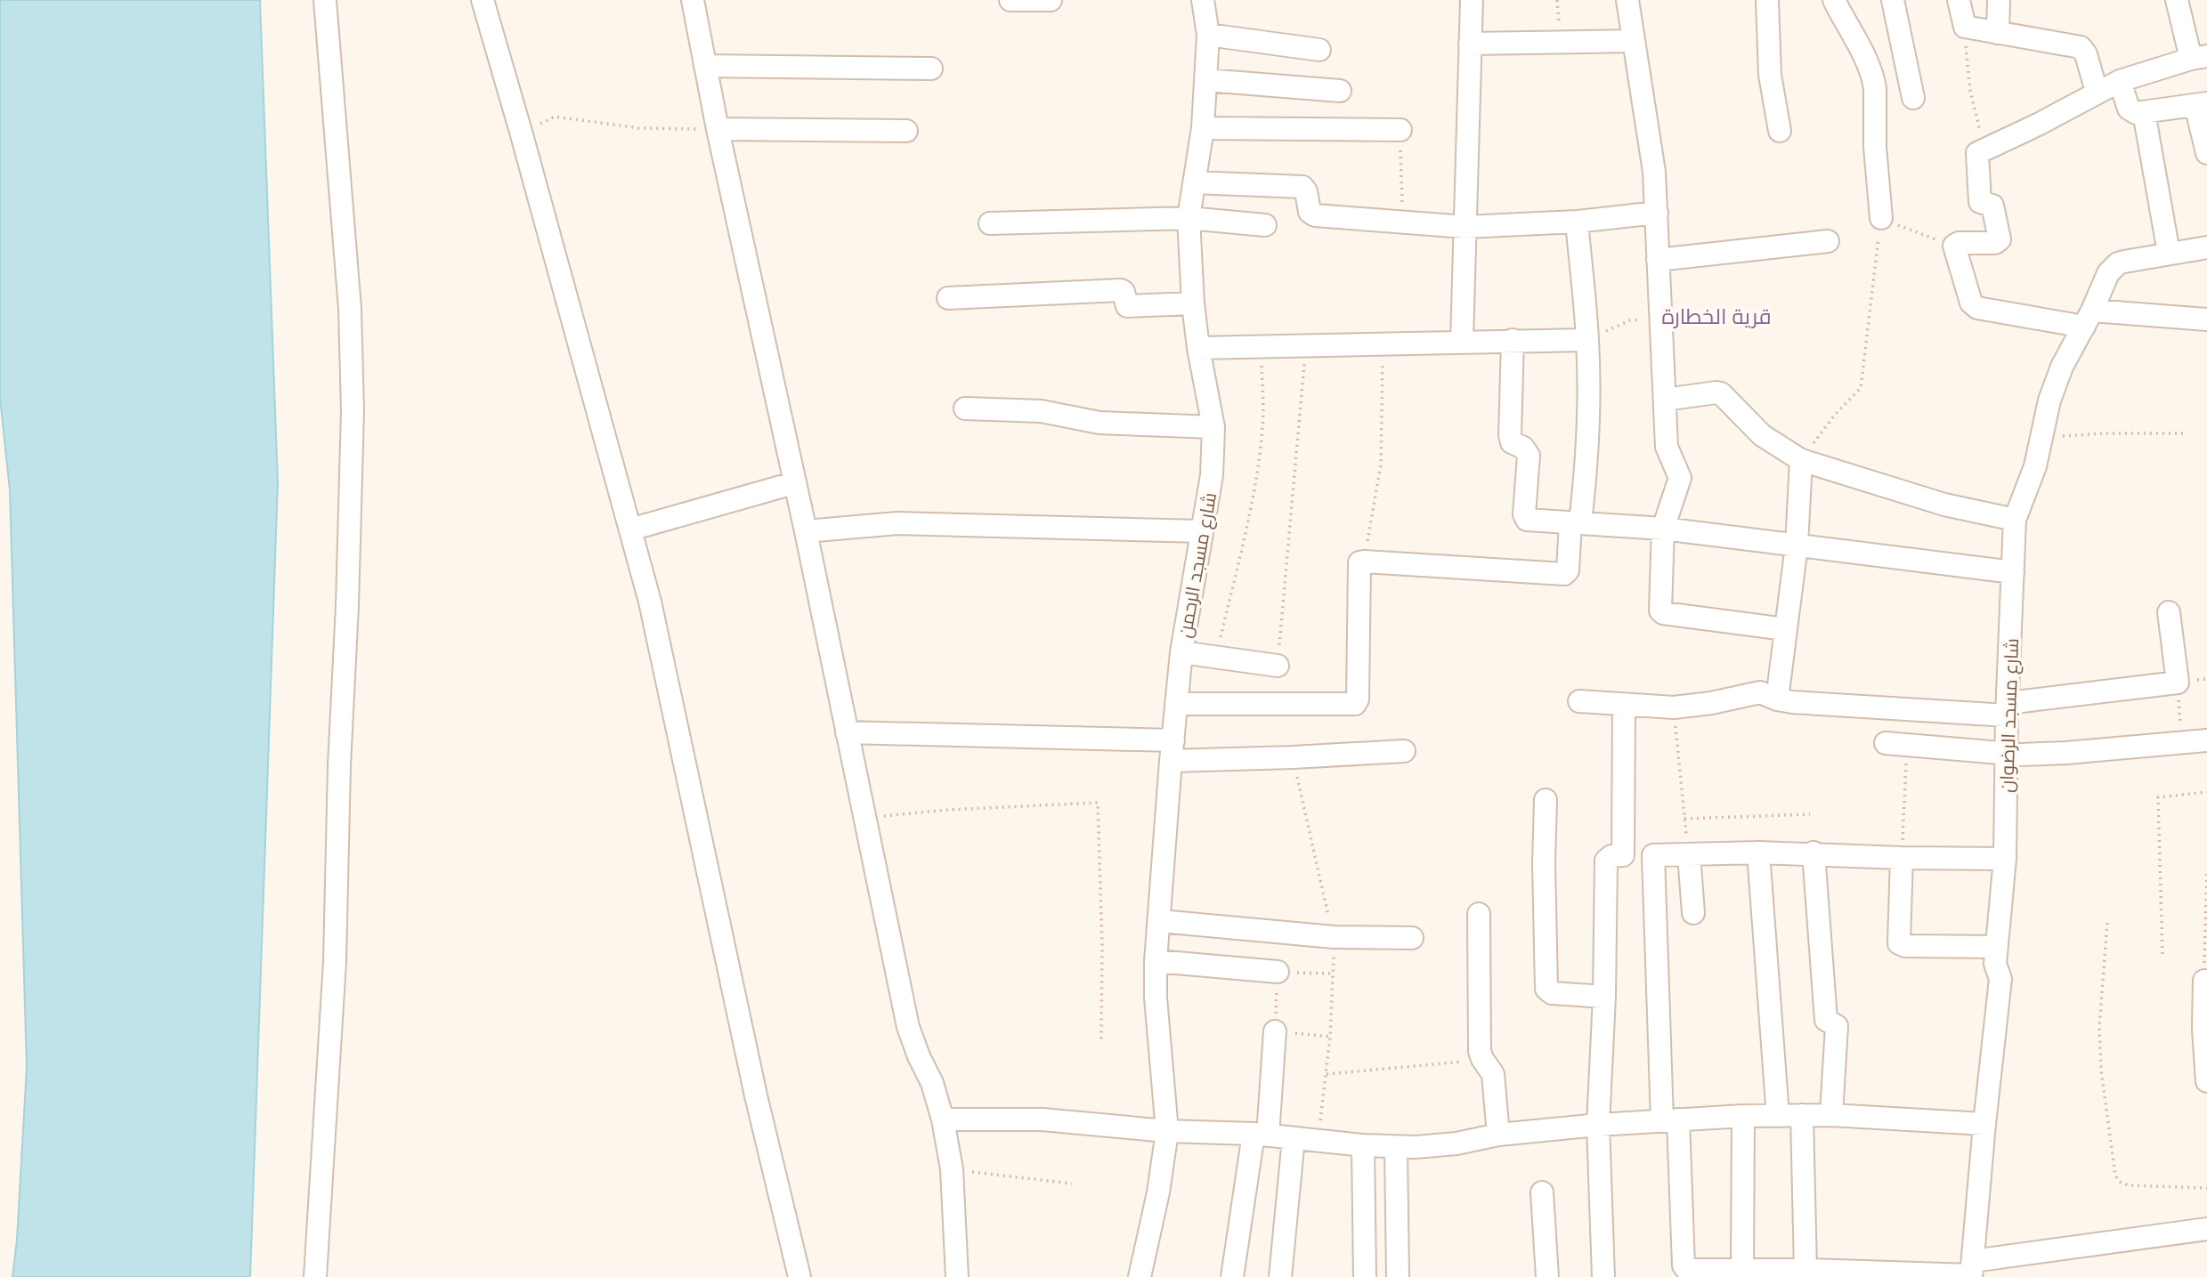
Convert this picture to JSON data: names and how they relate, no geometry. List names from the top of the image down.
{
  "streets": {
    "street": ["شارع مسجد الرحمن", "شارع مسجد الرضوان"]
  },
  "districts": ["قرية الخطارة"]
}
